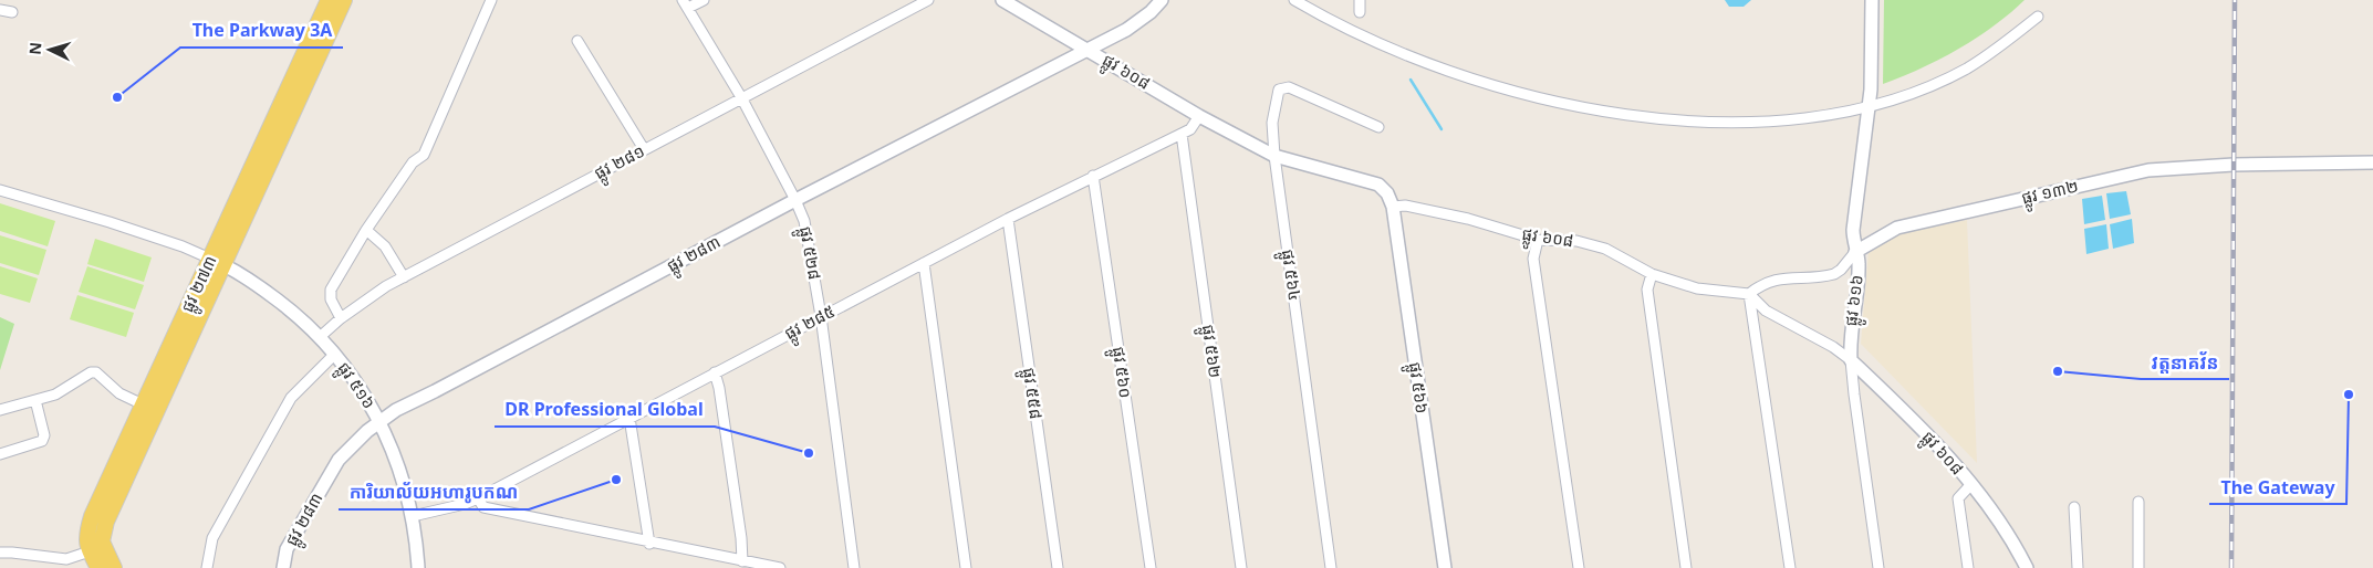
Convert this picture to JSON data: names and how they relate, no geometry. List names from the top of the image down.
{
  "streets": {
    "main road": ["ផ្លូវ ២៧៣"],
    "street": [
      "ផ្លូវ ៦០៨",
      "ផ្លូវ ២៨១",
      "ផ្លូវ ១៣២",
      "ផ្លូវ ៥២៨",
      "ផ្លូវ ២៨៣",
      "ផ្លូវ ៥៦៤",
      "ផ្លូវ ៦១៦",
      "ផ្លូវ ២៨៥",
      "ផ្លូវ ៥៦២",
      "ផ្លូវ ៥៦០",
      "ផ្លូវ ៥១៦",
      "ផ្លូវ ៥៦៦",
      "ផ្លូវ ៥៥៨"
    ]
  },
  "crossings": [
    ["ផ្លូវ ៦០៨", "ផ្លូវ ១៣២"],
    ["ផ្លូវ ៦០៨", "ផ្លូវ ២៨៣"],
    ["ផ្លូវ ៦០៨", "ផ្លូវ ៥៦៤"],
    ["ផ្លូវ ៦០៨", "ផ្លូវ ៦១៦"],
    ["ផ្លូវ ៦០៨", "ផ្លូវ ២៨៥"],
    ["ផ្លូវ ៦០៨", "ផ្លូវ ៥៦៦"],
    ["ផ្លូវ ២៨១", "ផ្លូវ ៥២៨"],
    ["ផ្លូវ ២៨១", "ផ្លូវ ៥១៦"],
    ["ផ្លូវ ១៣២", "ផ្លូវ ៦១៦"],
    ["ផ្លូវ ៥២៨", "ផ្លូវ ២៨៣"],
    ["ផ្លូវ ៥២៨", "ផ្លូវ ២៨៥"],
    ["ផ្លូវ ២៨៣", "ផ្លូវ ៥១៦"],
    ["ផ្លូវ ២៧៣", "ផ្លូវ ៥១៦"],
    ["ផ្លូវ ២៨៥", "ផ្លូវ ៥៦២"],
    ["ផ្លូវ ២៨៥", "ផ្លូវ ៥៦០"],
    ["ផ្លូវ ២៨៥", "ផ្លូវ ៥១៦"],
    ["ផ្លូវ ២៨៥", "ផ្លូវ ៥៥៨"]
  ],
  "places": [
    "The Parkway 3A",
    "វត្តនាគវ័ន",
    "The Gateway",
    "DR Professional Global",
    "ការិយាល័យអហារូបកណ"
  ],
  "north": "left"
}
